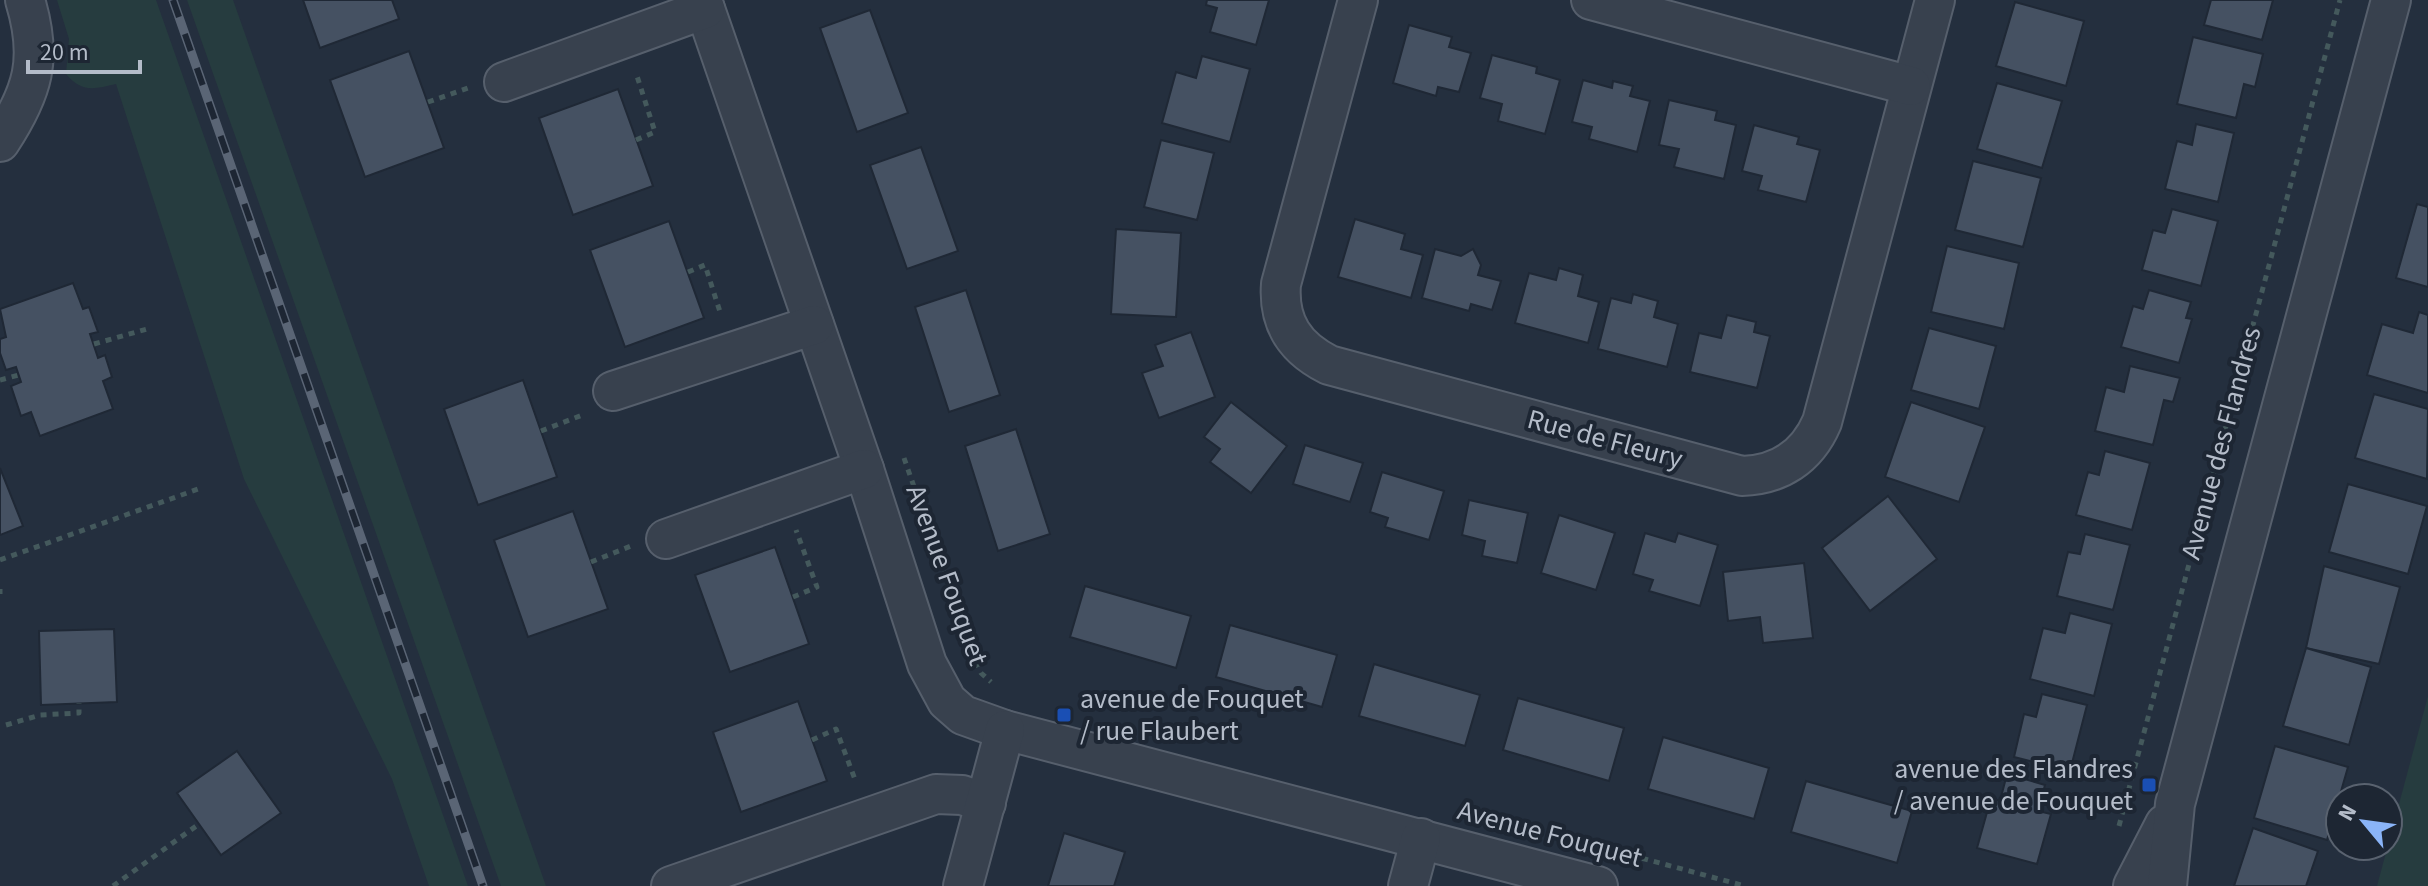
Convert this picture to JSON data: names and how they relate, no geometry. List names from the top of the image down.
{
  "streets": {
    "street": ["Rue de Fleury", "Avenue des Flandres", "Avenue Fouquet"]
  },
  "places": {
    "transit": ["avenue de Fouquet / rue Flaubert", "avenue des Flandres / avenue de Fouquet"]
  },
  "scale_bar": "20 m",
  "north": "top left"
}
